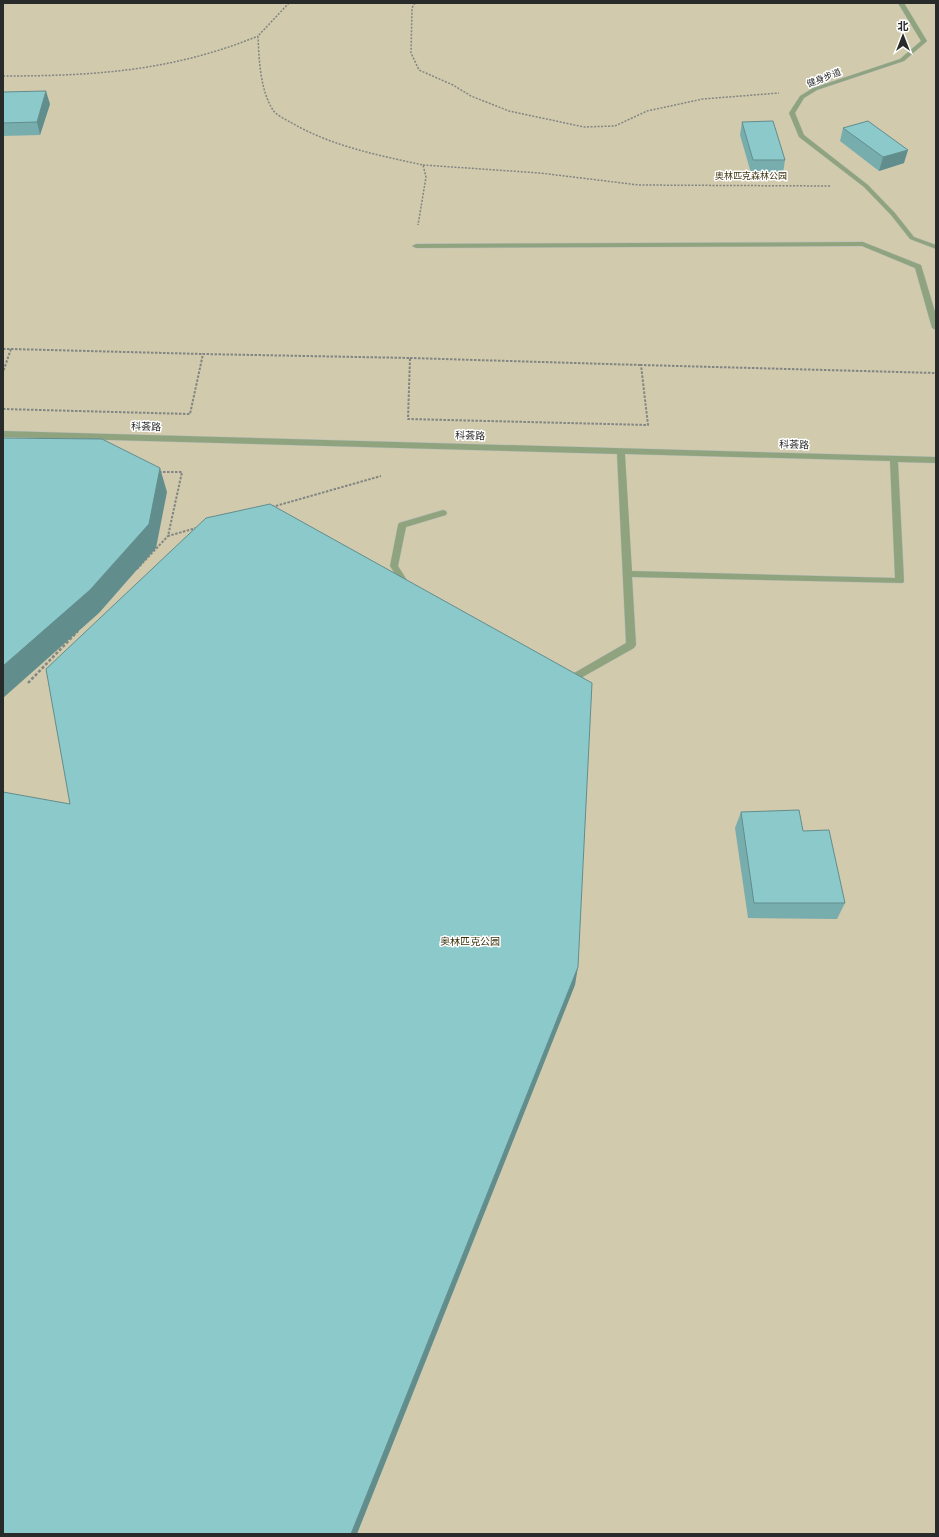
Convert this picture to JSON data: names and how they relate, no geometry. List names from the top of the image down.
{
  "streets": {
    "street": ["健身步道", "科荟路"]
  },
  "parks": ["奥林匹克森林公园", "奥林匹克公园"],
  "north": "top"
}
